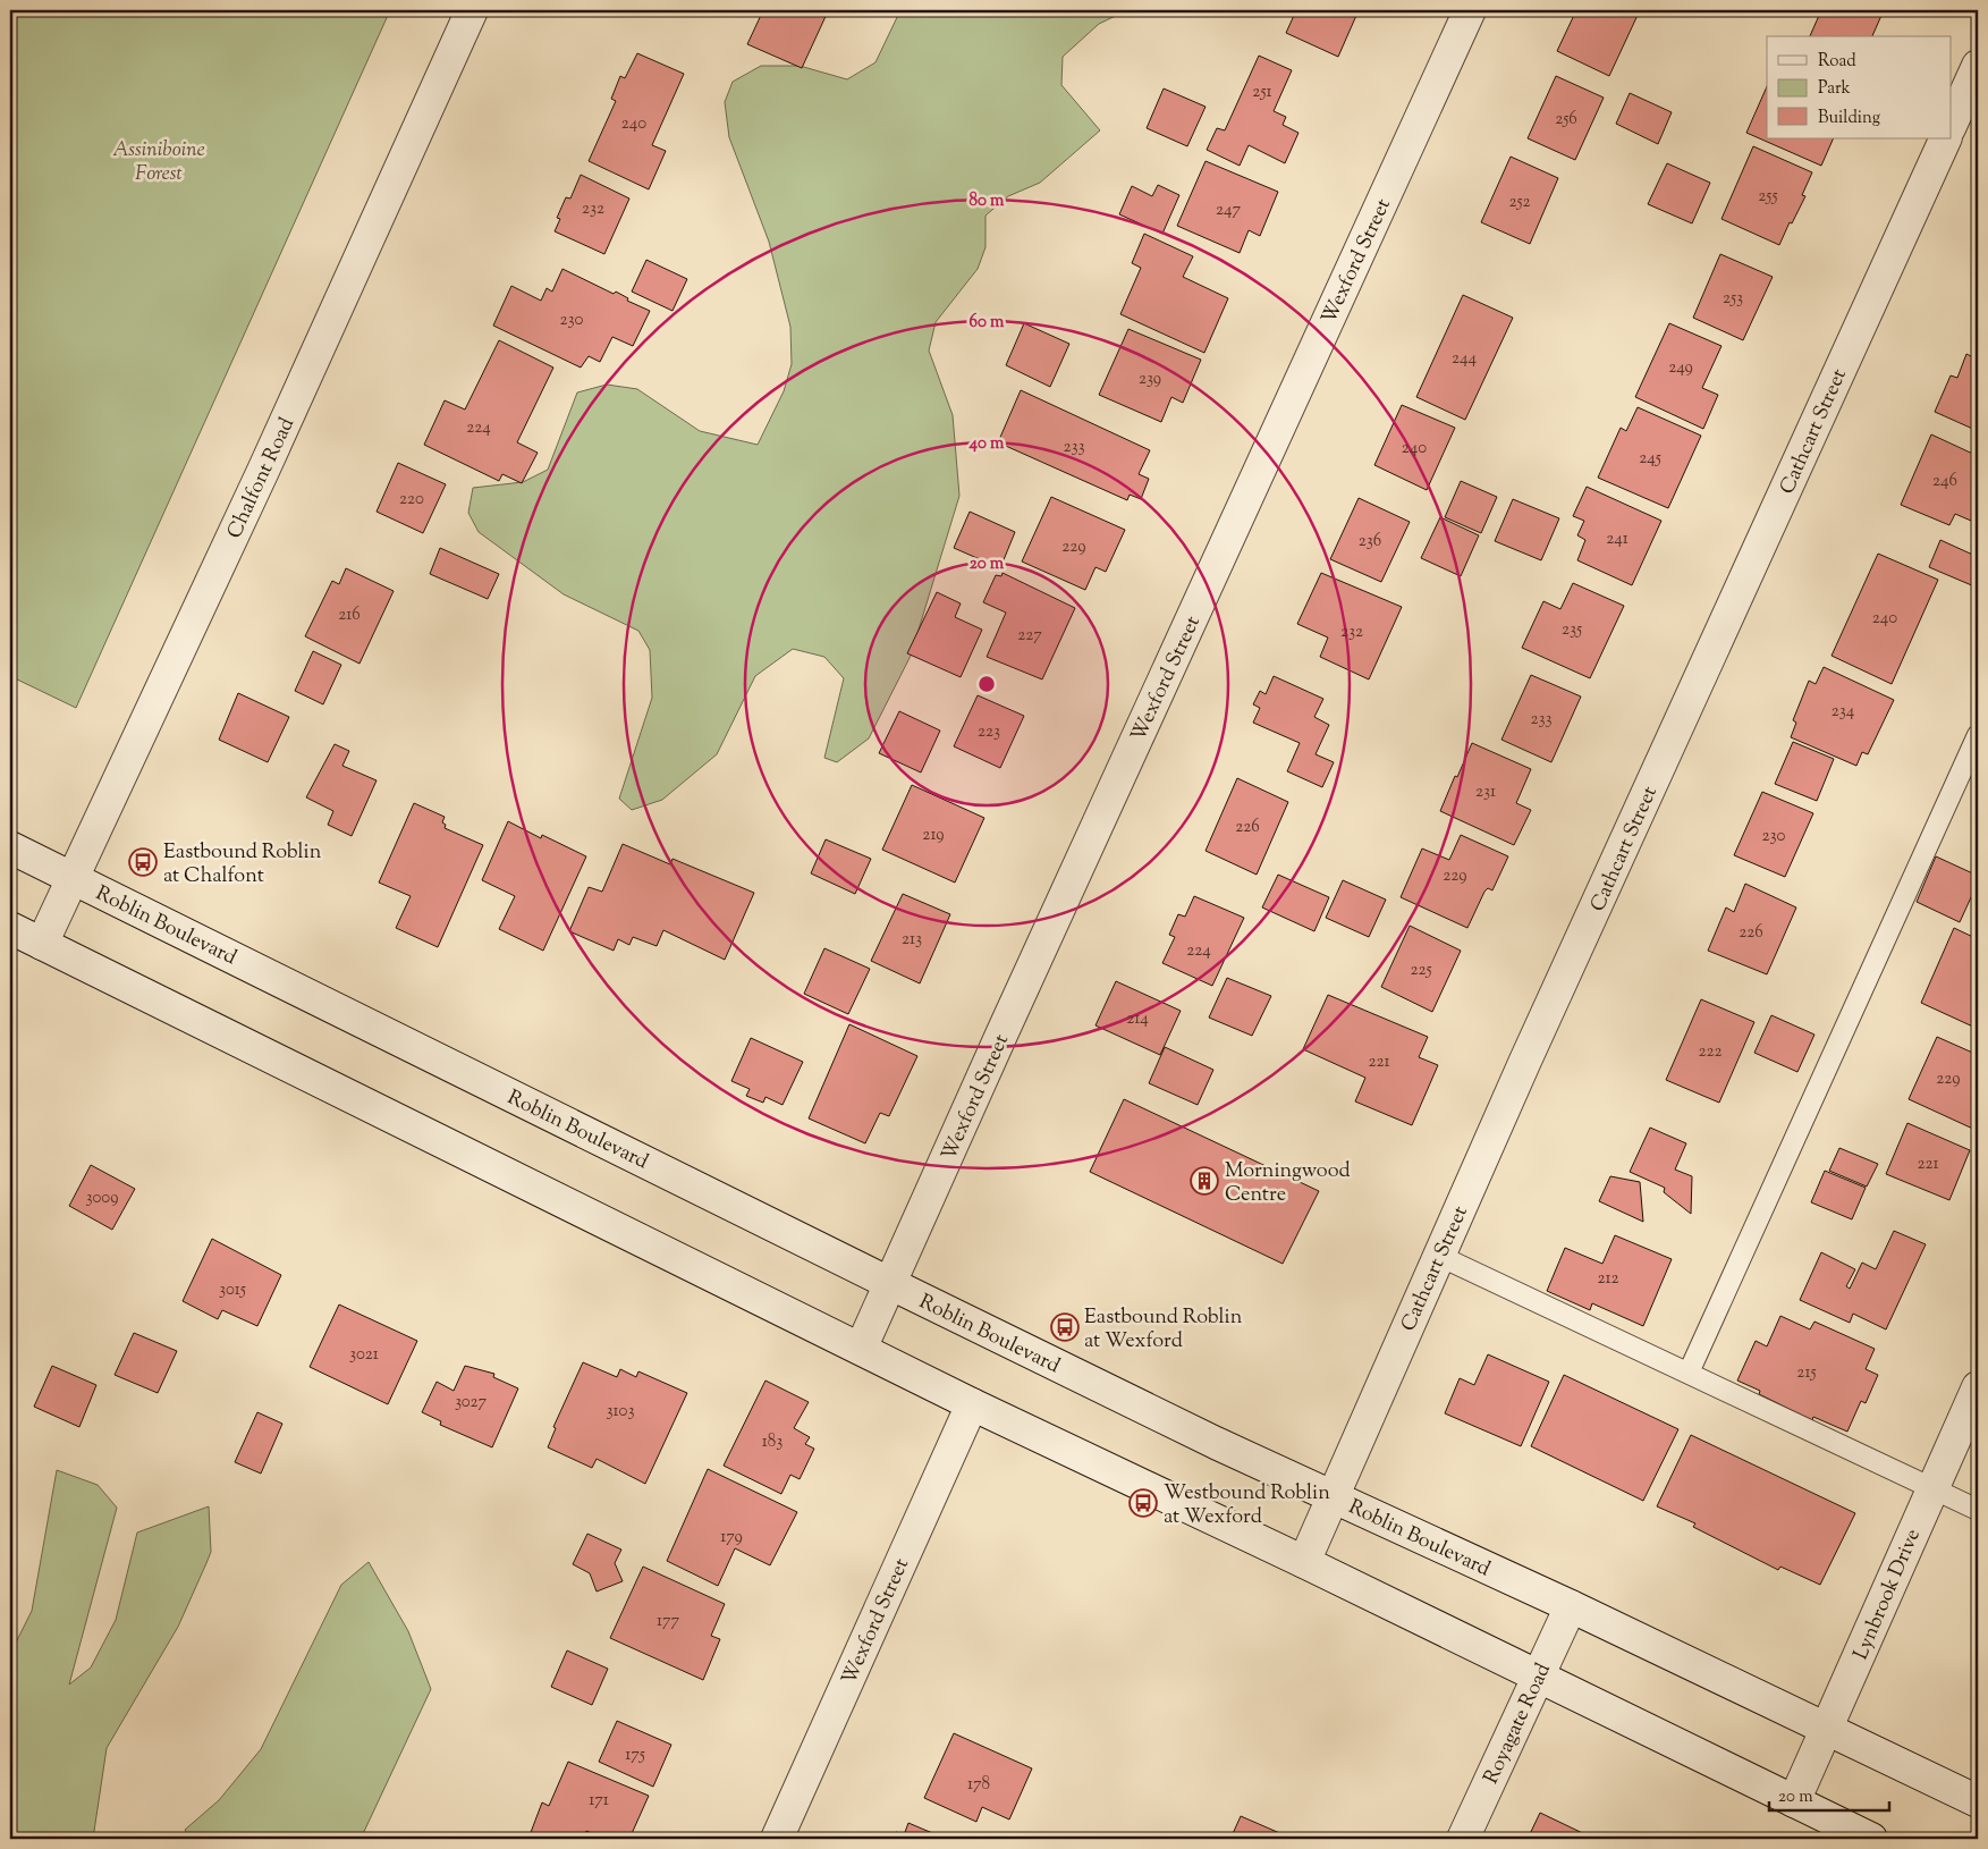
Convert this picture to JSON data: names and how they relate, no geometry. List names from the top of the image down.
{
  "streets": {
    "street": [
      "Wexford Street",
      "Cathcart Street",
      "Chalfont Road",
      "Roblin Boulevard",
      "Lynbrook Drive",
      "Royagate Road"
    ]
  },
  "crossings": [
    ["Wexford Street", "Roblin Boulevard"],
    ["Cathcart Street", "Roblin Boulevard"],
    ["Chalfont Road", "Roblin Boulevard"],
    ["Roblin Boulevard", "Lynbrook Drive"],
    ["Roblin Boulevard", "Royagate Road"]
  ],
  "parks": ["Assiniboine Forest"],
  "places": {
    "bus stop": ["Eastbound Roblin at Chalfont", "Eastbound Roblin at Wexford", "Westbound Roblin at Wexford"],
    "building": ["Morningwood Centre"]
  },
  "house_numbers": [
    "251",
    "256",
    "240",
    "255",
    "252",
    "232",
    "247",
    "253",
    "230",
    "244",
    "249",
    "239",
    "224",
    "233",
    "240",
    "245",
    "246",
    "220",
    "241",
    "236",
    "229",
    "216",
    "240",
    "235",
    "232",
    "227",
    "234",
    "233",
    "223",
    "231",
    "226",
    "219",
    "230",
    "229",
    "226",
    "213",
    "224",
    "225",
    "214",
    "222",
    "221",
    "229",
    "221",
    "3009",
    "212",
    "3015",
    "3021",
    "215",
    "3027",
    "3103",
    "183",
    "179",
    "177",
    "175",
    "178",
    "171"
  ],
  "legend": ["Road", "Park", "Building"],
  "scale_bar": "20 m",
  "rings": [
    "80 m",
    "60 m",
    "40 m",
    "20 m"
  ]
}
